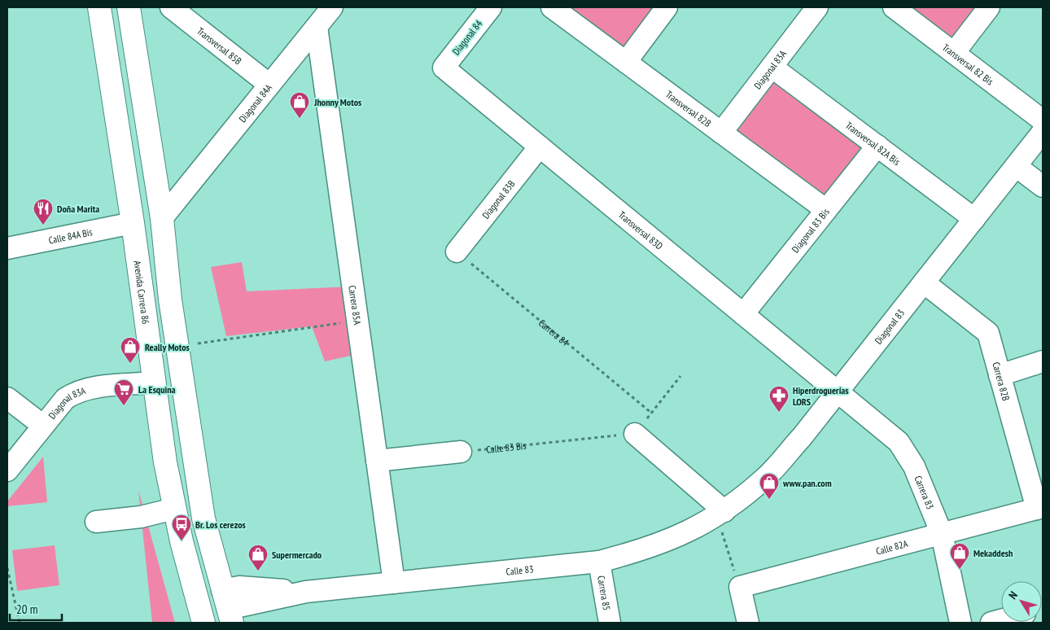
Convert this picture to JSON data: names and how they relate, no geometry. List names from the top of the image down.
{
  "streets": {
    "main road": ["Avenida Carrera 86"],
    "street": [
      "Diagonal 84",
      "Transversal 85B",
      "Transversal 82 Bis",
      "Diagonal 83A",
      "Diagonal 84A",
      "Transversal 82B",
      "Transversal 82A Bis",
      "Diagonal 83B",
      "Transversal 83D",
      "Diagonal 83 Bis",
      "Calle 84A Bis",
      "Carrera 85A",
      "Diagonal 83",
      "Carrera 82B",
      "Carrera 83",
      "Calle 82A",
      "Calle 83",
      "Carrera 85"
    ],
    "path": ["Carrera 84", "Calle 83 Bis"]
  },
  "crossings": [
    ["Diagonal 84", "Transversal 83D"],
    ["Transversal 85B", "Diagonal 84A"],
    ["Diagonal 83A", "Transversal 82B"],
    ["Diagonal 83A", "Transversal 82A Bis"],
    ["Diagonal 83A", "Avenida Carrera 86"],
    ["Diagonal 84A", "Carrera 85A"],
    ["Transversal 82B", "Diagonal 83 Bis"],
    ["Transversal 82A Bis", "Diagonal 83 Bis"],
    ["Transversal 82A Bis", "Diagonal 83"],
    ["Diagonal 83B", "Transversal 83D"],
    ["Diagonal 83B", "Carrera 84"],
    ["Transversal 83D", "Diagonal 83 Bis"],
    ["Transversal 83D", "Diagonal 83"],
    ["Transversal 83D", "Carrera 83"],
    ["Calle 84A Bis", "Avenida Carrera 86"],
    ["Carrera 85A", "Calle 83"],
    ["Diagonal 83", "Carrera 82B"],
    ["Diagonal 83", "Carrera 83"],
    ["Diagonal 83", "Calle 83"],
    ["Carrera 82B", "Calle 82A"],
    ["Carrera 83", "Calle 82A"],
    ["Calle 83", "Carrera 85"]
  ],
  "places": {
    "shop": [
      "Jhonny Motos",
      "Really Motos",
      "www.pan.com",
      "Mekaddesh",
      "Supermercado"
    ],
    "restaurant": ["Doña Marita"],
    "supermarket": ["La Esquina"],
    "pharmacy": ["Hiperdroguerías LORS"],
    "bus stop": ["Br. Los cerezos"]
  },
  "scale_bar": "20 m",
  "north": "top left"
}
